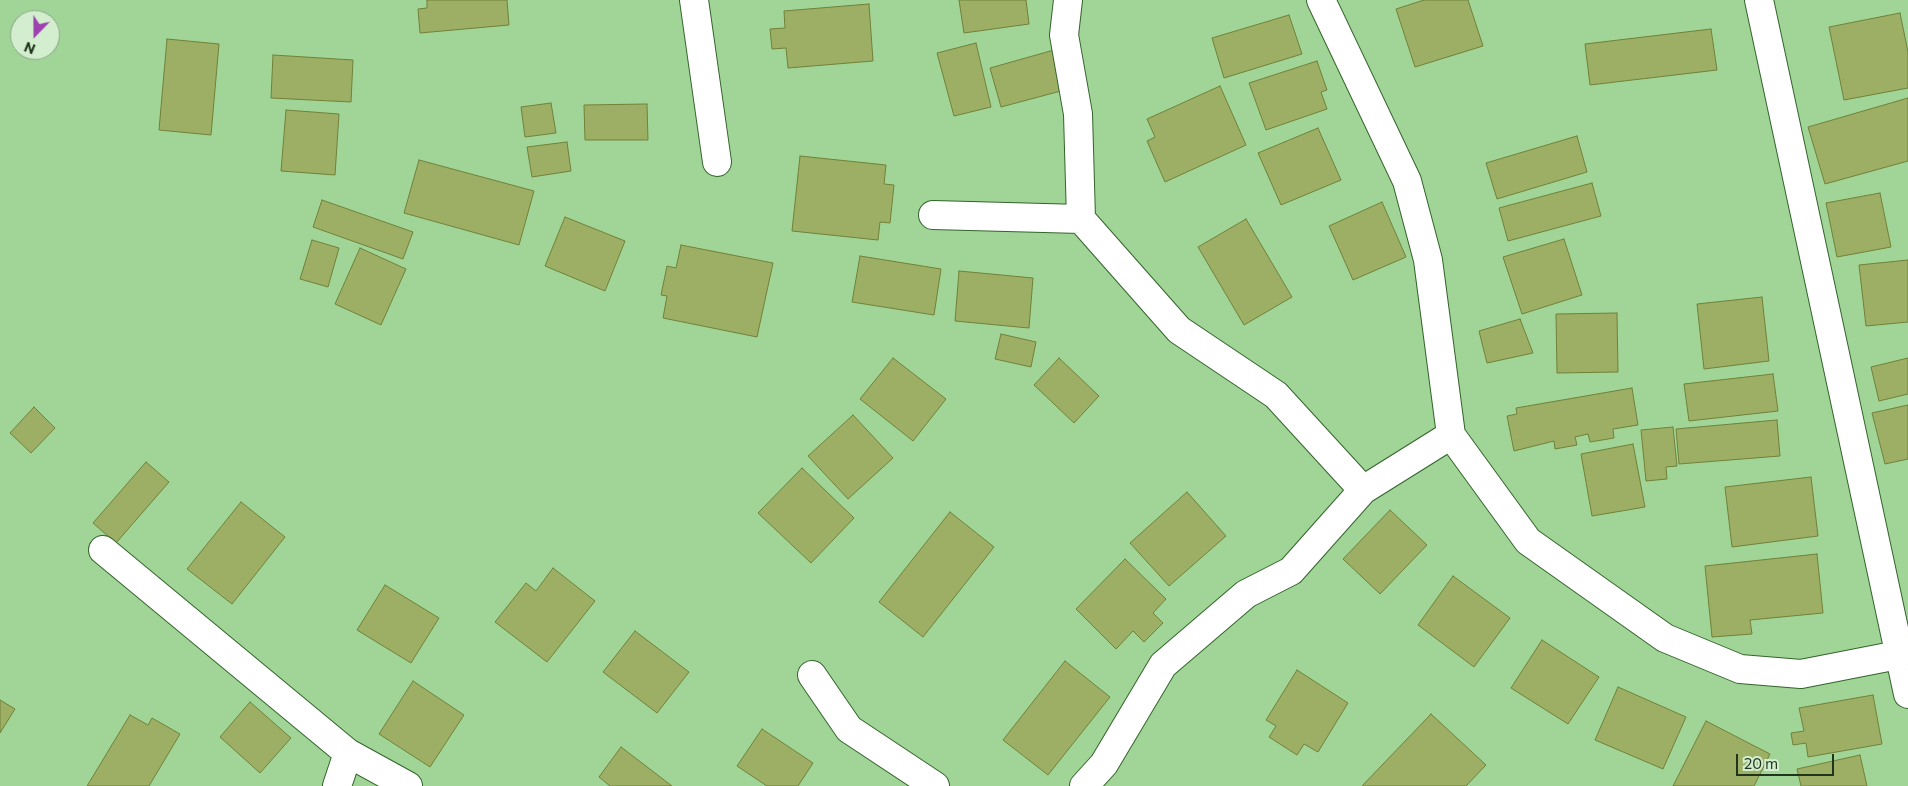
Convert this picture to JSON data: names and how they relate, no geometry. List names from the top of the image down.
{
  "scale_bar": "20 m",
  "north": "bottom"
}
